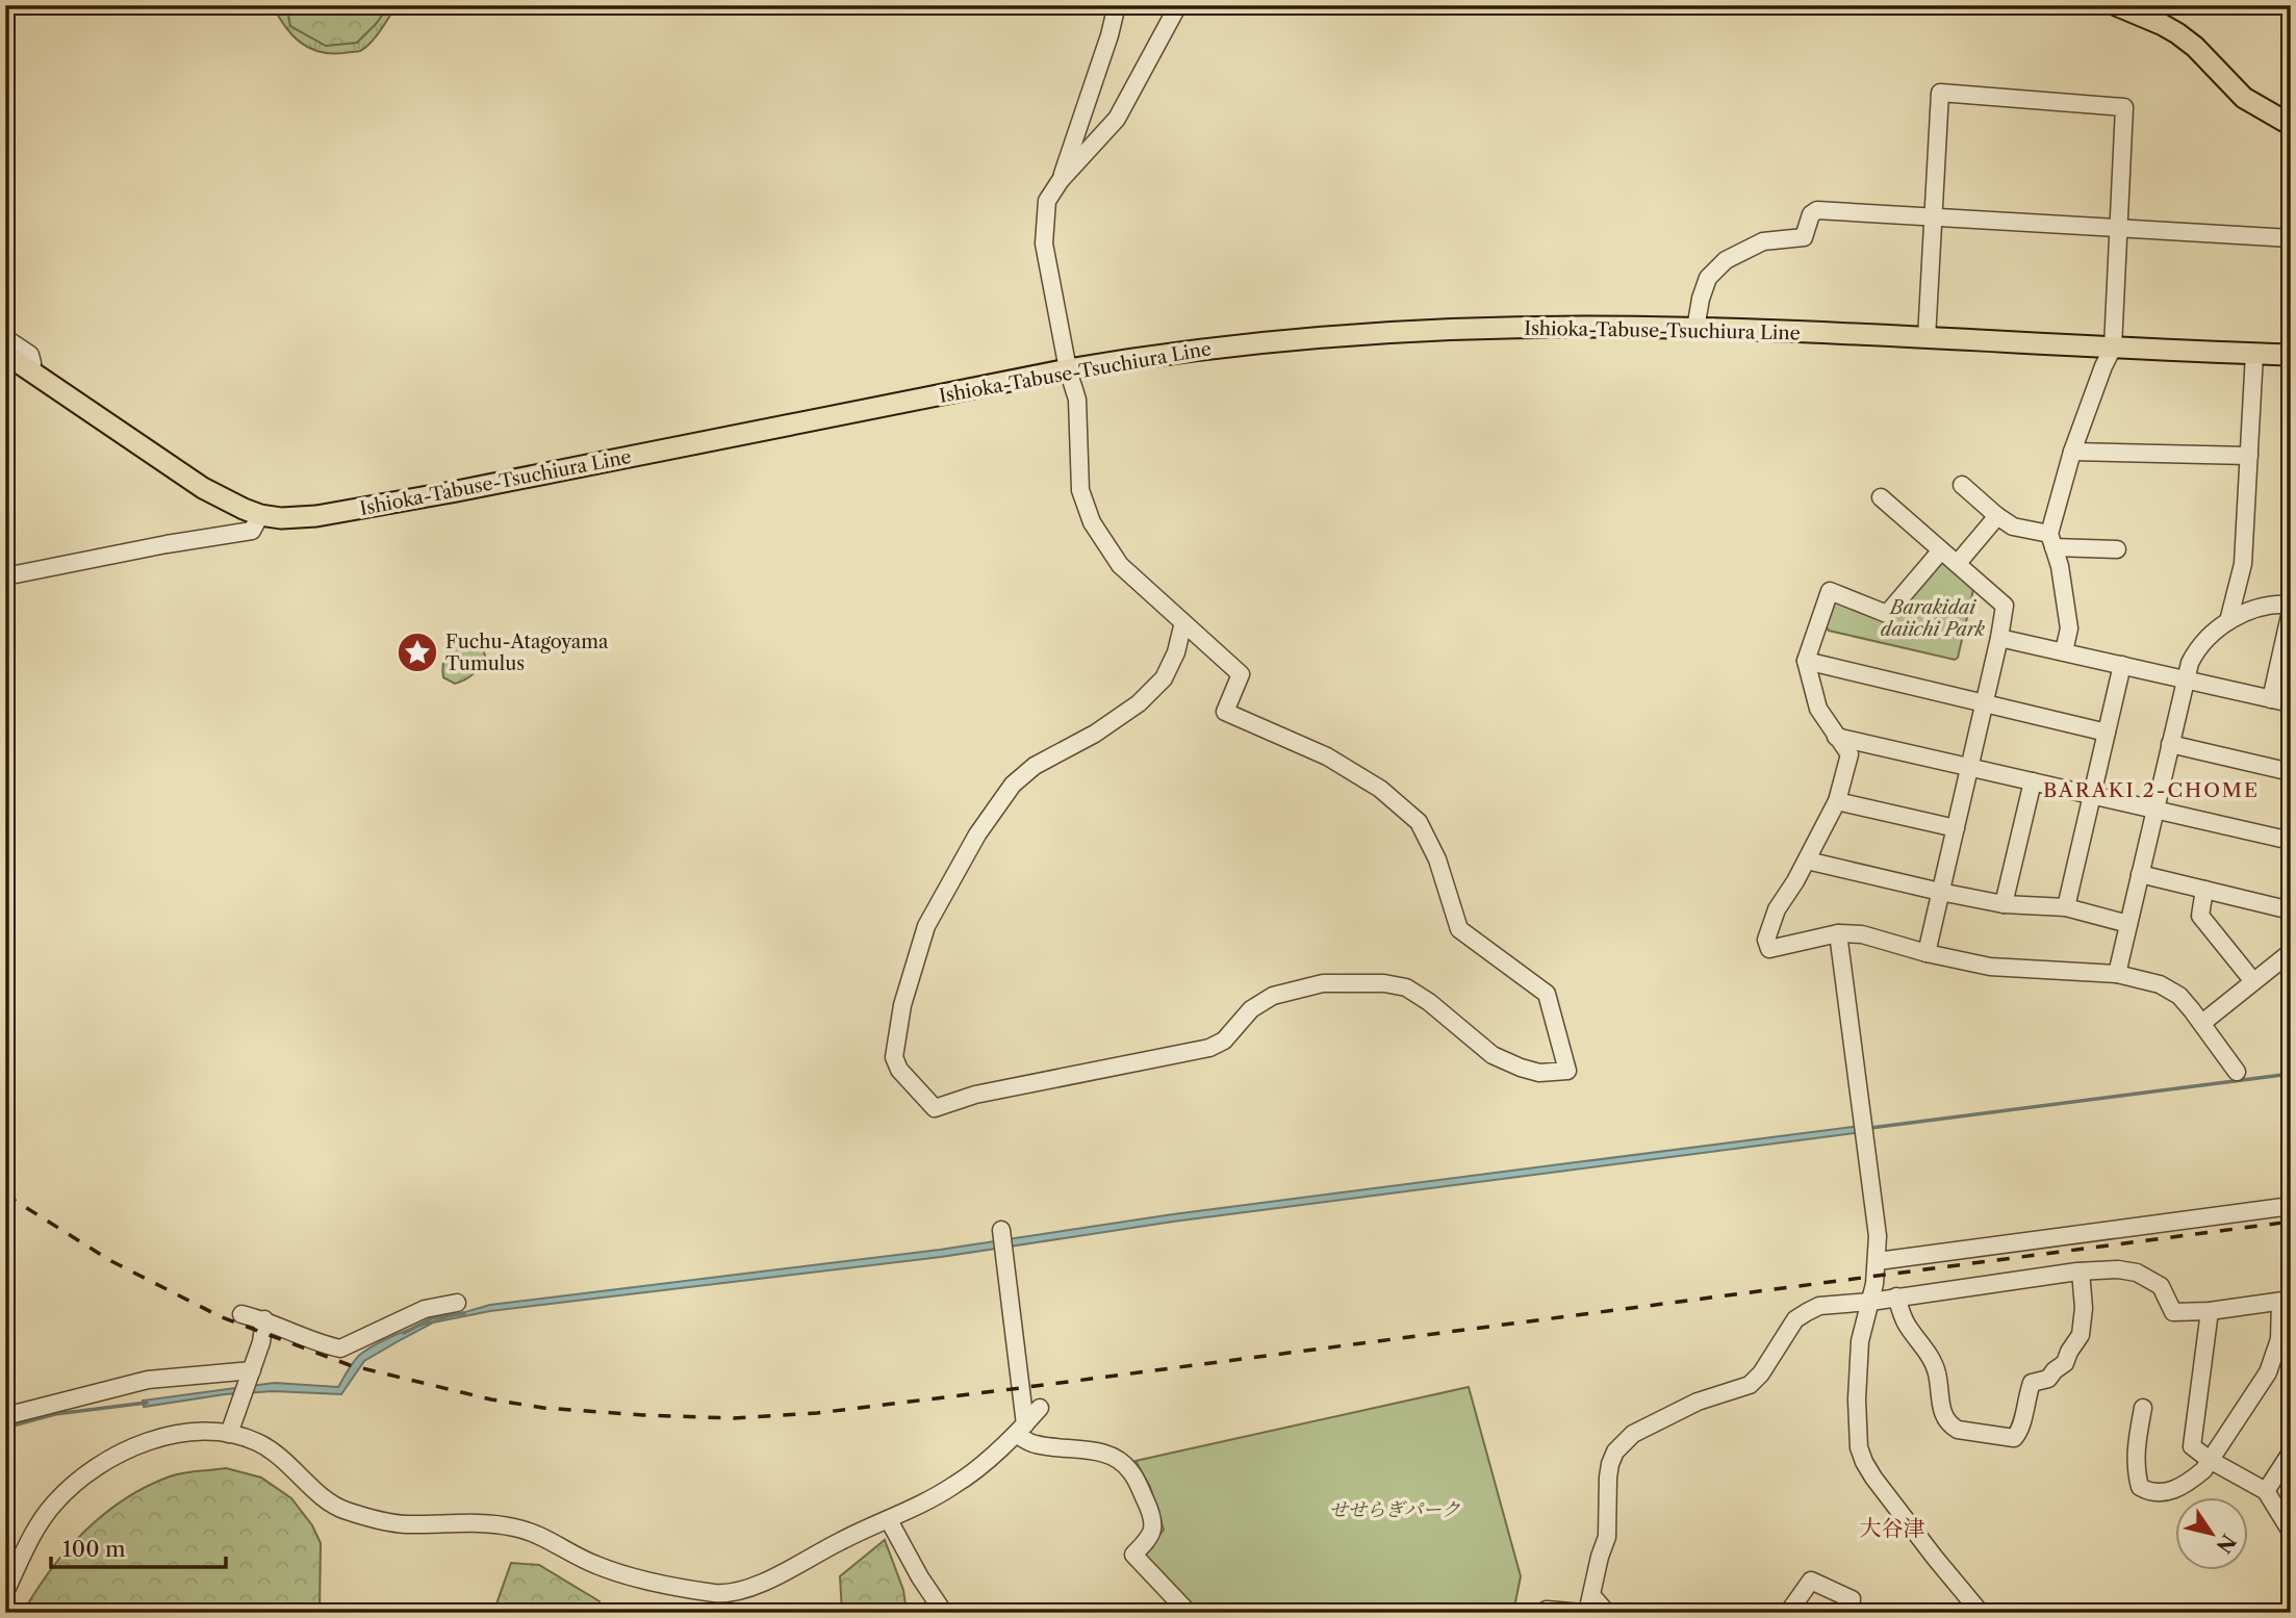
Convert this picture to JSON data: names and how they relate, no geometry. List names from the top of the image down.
{
  "streets": {
    "main road": ["Ishioka-Tabuse-Tsuchiura Line"]
  },
  "districts": ["BARAKI 2-CHOME", "大谷津"],
  "parks": ["Barakidai daiichi Park", "せせらぎパーク"],
  "places": {
    "place": ["Fuchu-Atagoyama Tumulus"]
  },
  "scale_bar": "100 m",
  "north": "bottom right"
}
